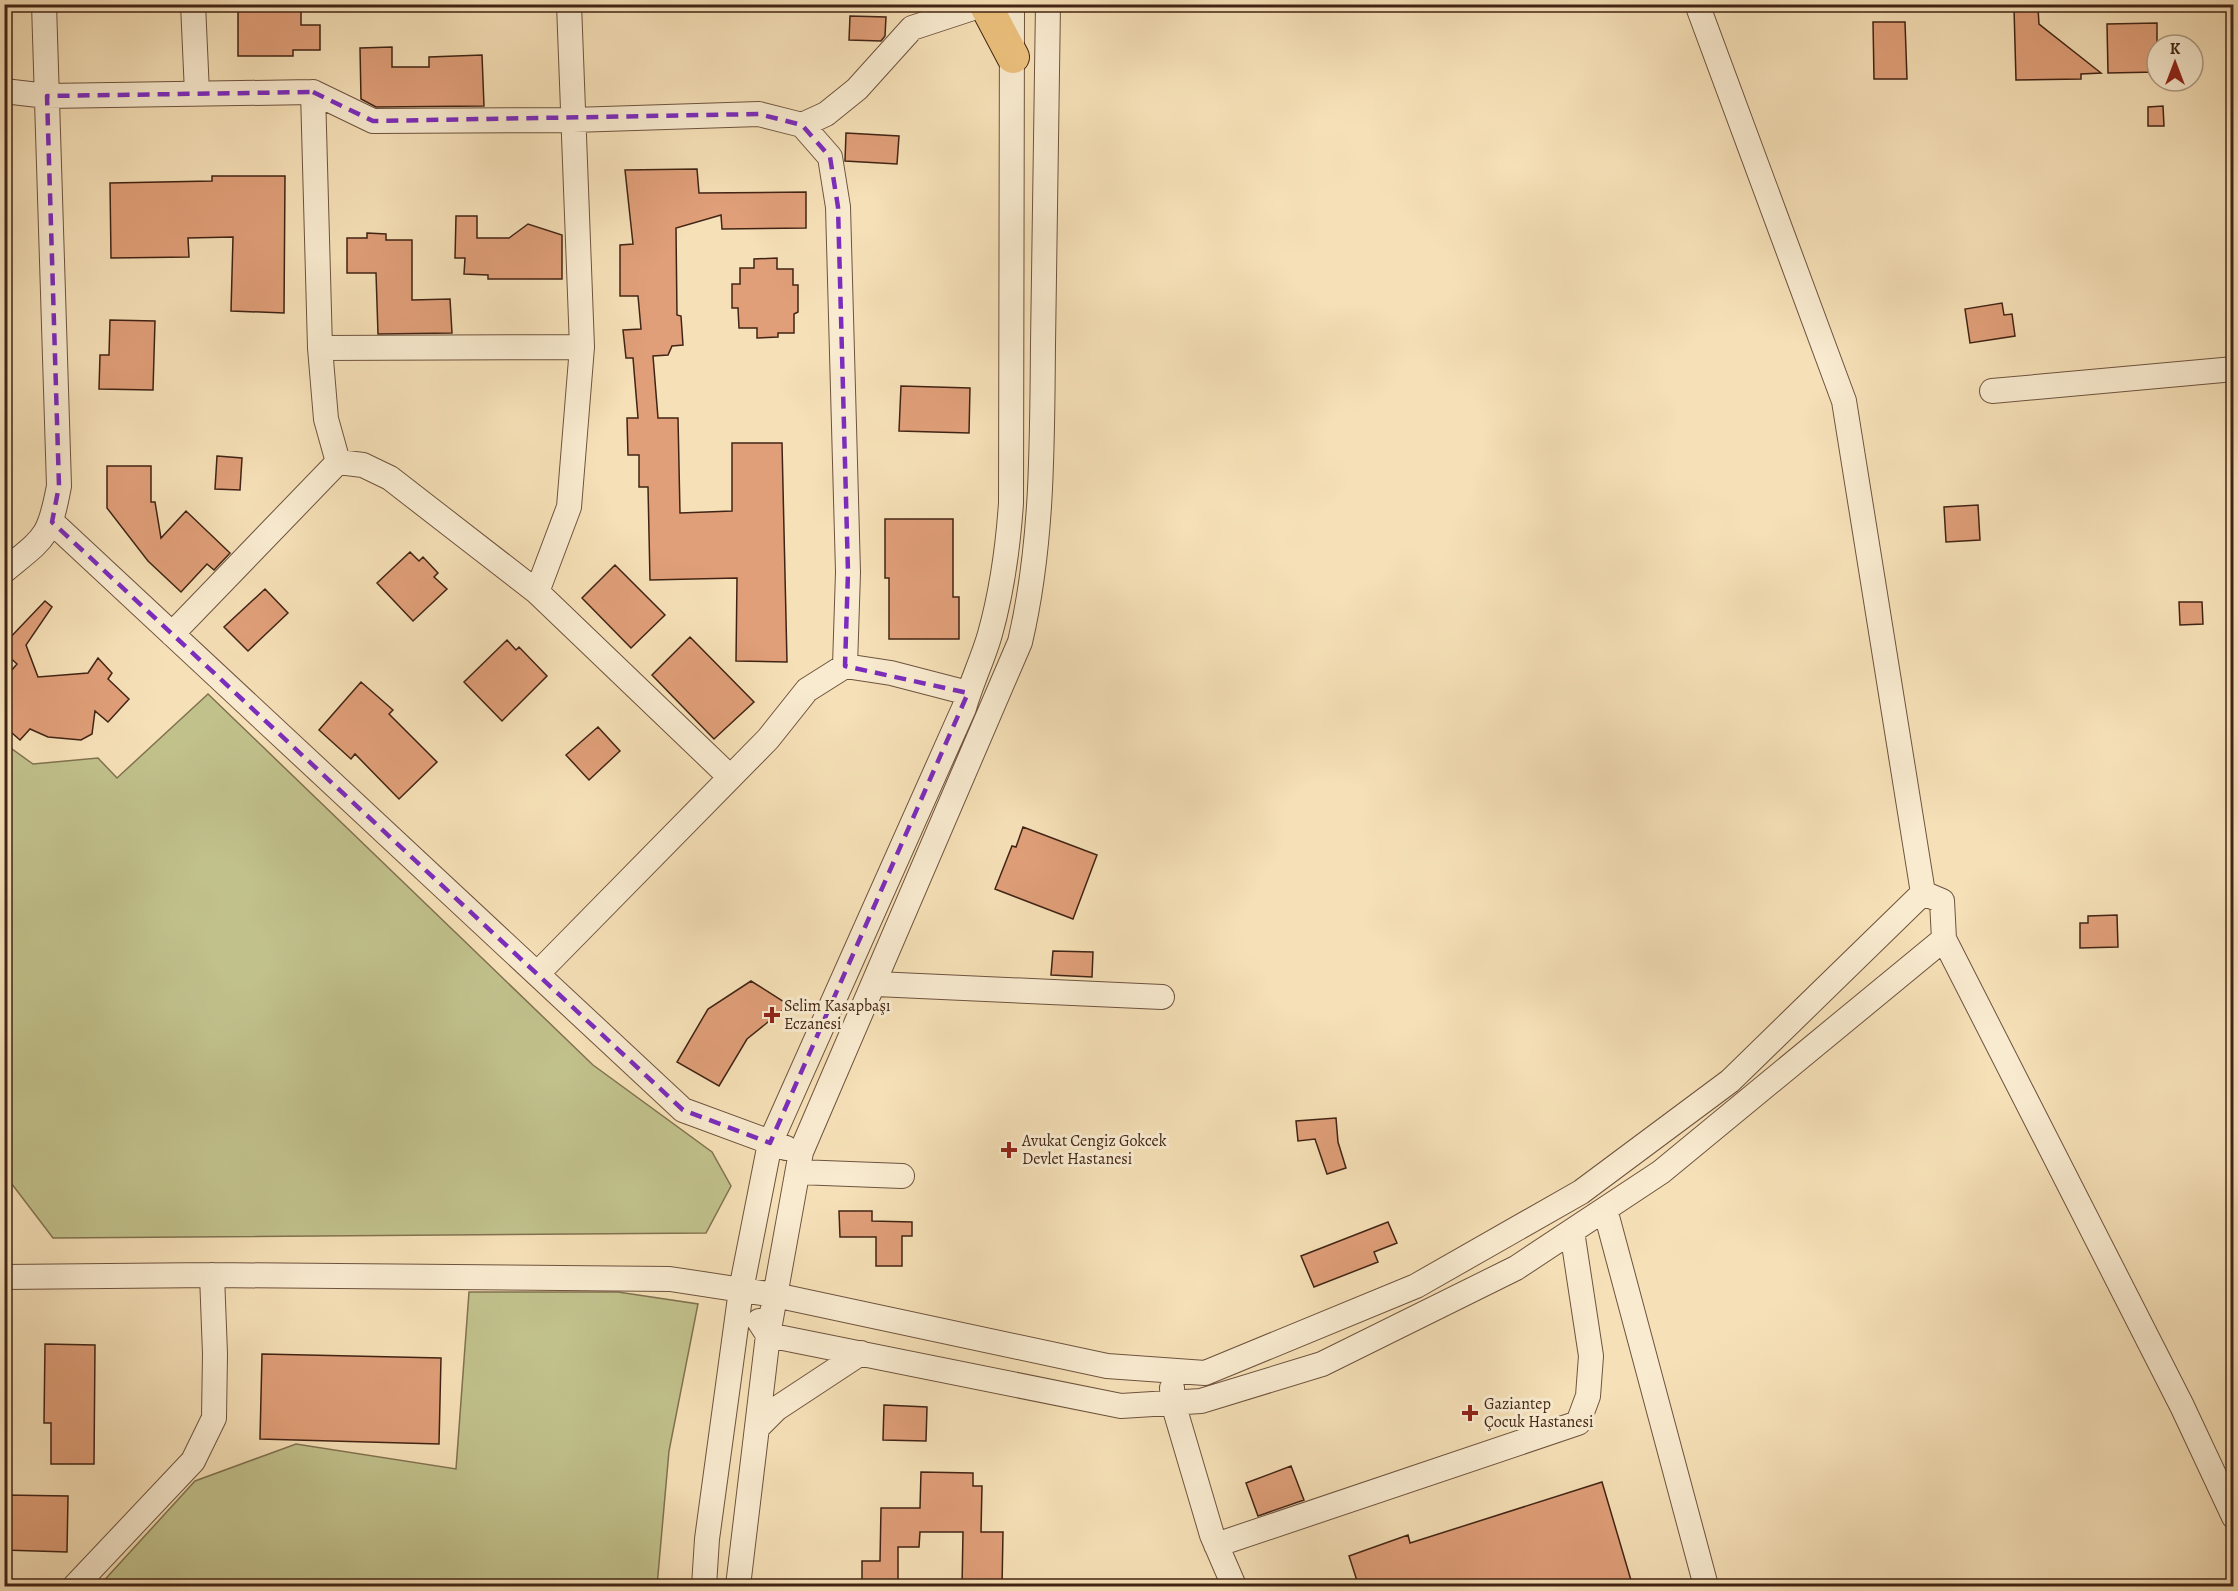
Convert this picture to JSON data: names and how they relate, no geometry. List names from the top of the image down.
{
  "places": {
    "health": ["Selim Kasapbaşı Eczanesi", "Avukat Cengiz Gokcek Devlet Hastanesi", "Gaziantep Çocuk Hastanesi"]
  },
  "north": "top"
}
